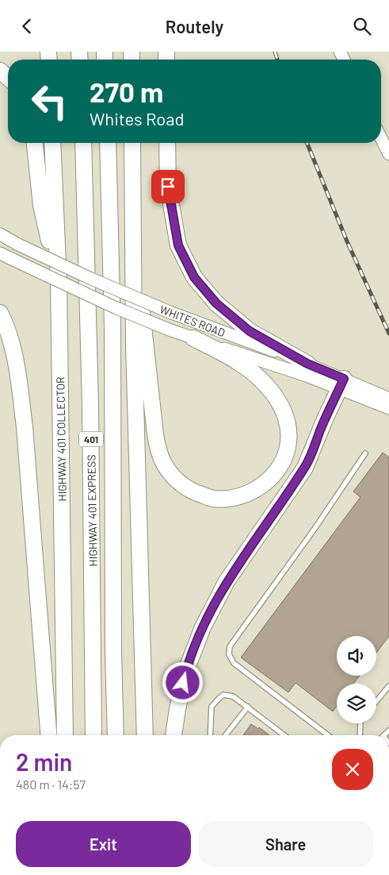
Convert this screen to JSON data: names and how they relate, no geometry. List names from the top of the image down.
{
  "streets": {
    "highway": ["HIGHWAY 401 COLLECTOR", "401", "HIGHWAY 401 EXPRESS"],
    "main road": ["WHITES ROAD"]
  },
  "page": {
    "header": "Routely",
    "turn": ["270 m", "Whites Road"],
    "heading": ["2 min", "480 m · 14:57"],
    "buttons": ["Exit", "Share"]
  }
}
